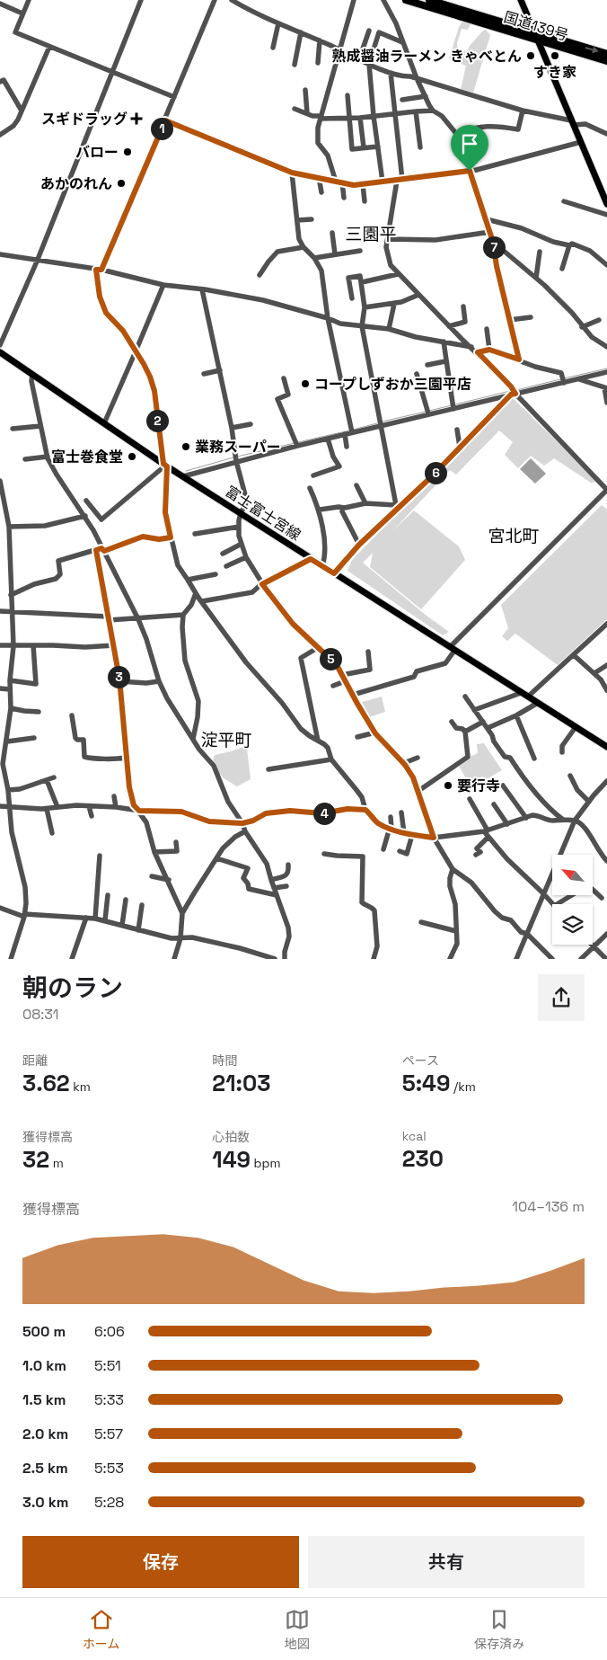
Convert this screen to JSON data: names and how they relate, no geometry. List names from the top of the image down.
{
  "streets": {
    "highway": ["国道139号"],
    "main road": ["富士富士宮線"]
  },
  "districts": ["三園平", "宮北町", "淀平町"],
  "places": {
    "other": [
      "熟成醤油ラーメン きゃべとん",
      "すき家",
      "バロー",
      "あかのれん",
      "コープしずおか三園平店",
      "業務スーパー",
      "富士巻食堂",
      "要行寺"
    ],
    "health": ["スギドラッグ"]
  },
  "north": "top left",
  "page": {
    "pins": [
      "1",
      "7",
      "2",
      "6",
      "5",
      "3",
      "4"
    ],
    "heading": ["朝のラン", "08:31"],
    "stats": [
      ["距離", "3.62 km"],
      ["時間", "21:03"],
      ["ペース", "5:49 /km"],
      ["獲得標高", "32 m"],
      ["心拍数", "149 bpm"],
      ["kcal", "230"]
    ],
    "chart": ["獲得標高", "104–136 m"],
    "list": [
      {
        "name": "500 m",
        "note": "6:06"
      },
      {
        "name": "1.0 km",
        "note": "5:51"
      },
      {
        "name": "1.5 km",
        "note": "5:33"
      },
      {
        "name": "2.0 km",
        "note": "5:57"
      },
      {
        "name": "2.5 km",
        "note": "5:53"
      },
      {
        "name": "3.0 km",
        "note": "5:28"
      }
    ],
    "buttons": ["保存", "共有"],
    "tabs": ["ホーム", "地図", "保存済み"]
  }
}
